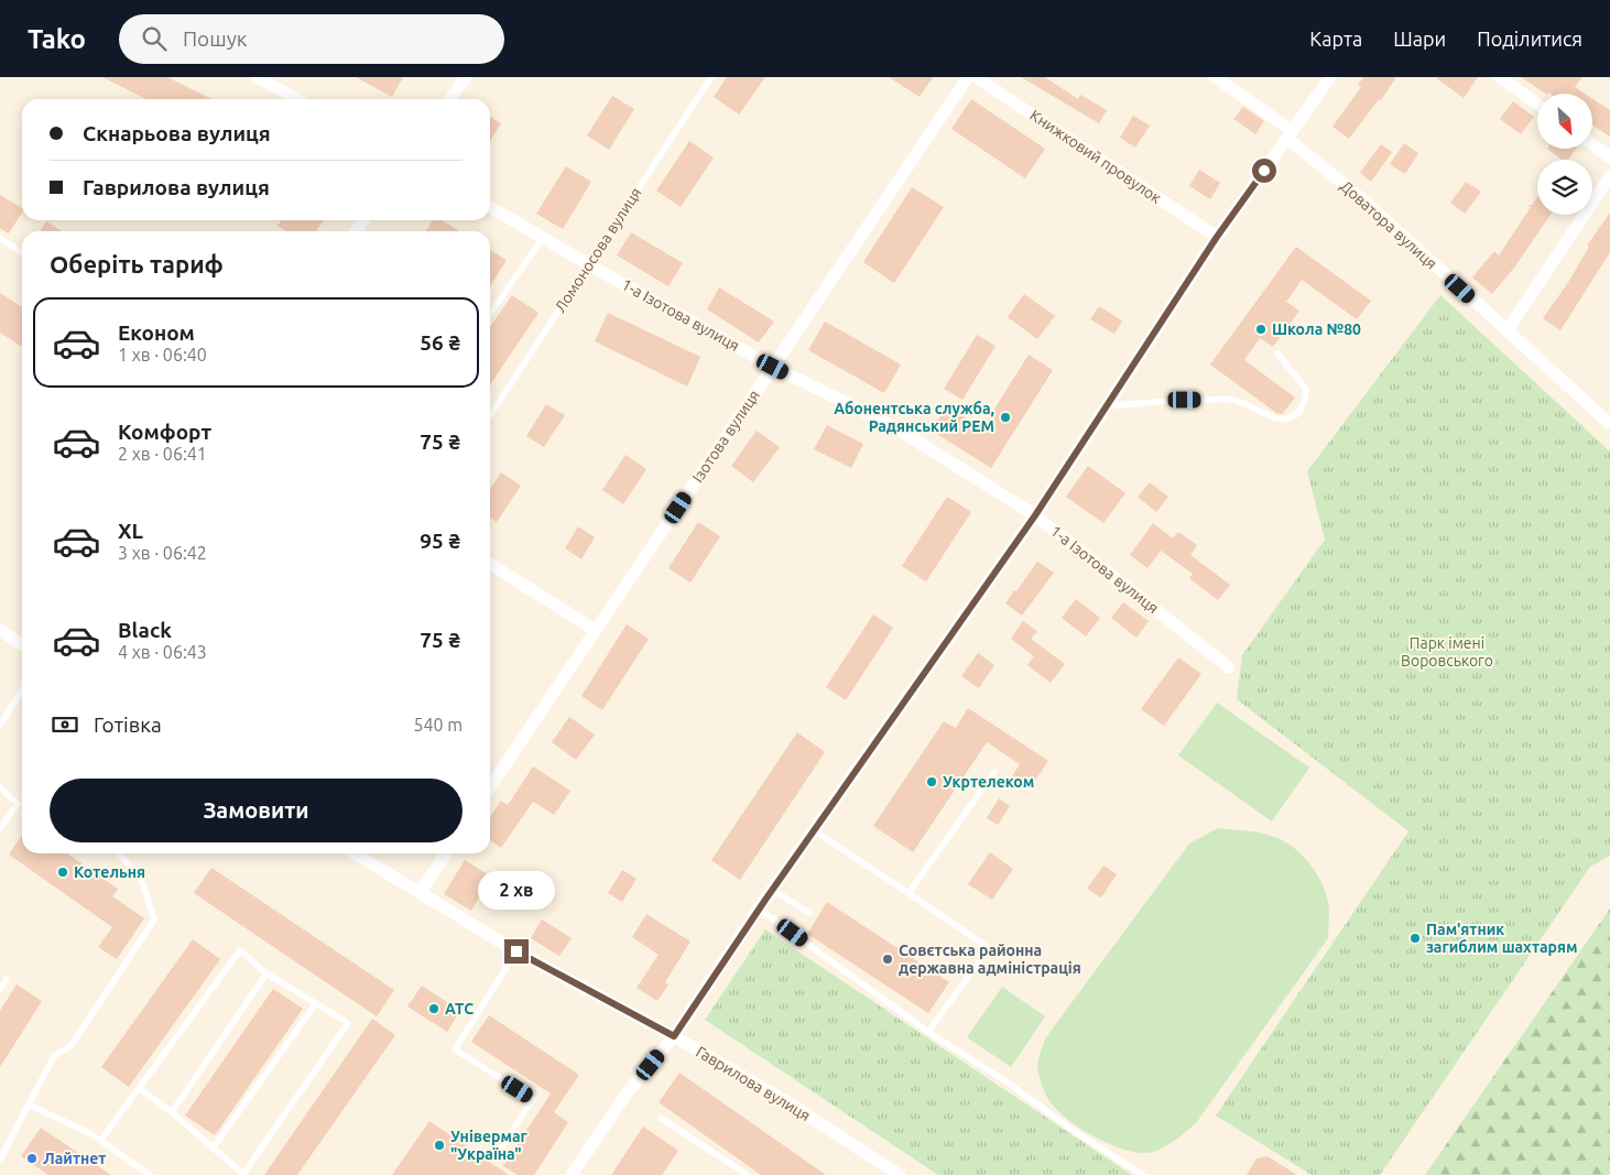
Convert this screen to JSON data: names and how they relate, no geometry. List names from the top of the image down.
{
  "streets": {
    "street": [
      "Книжковий провулок",
      "Доватора вулиця",
      "1-а Ізотова вулиця",
      "Ізотова вулиця",
      "Гаврилова вулиця"
    ],
    "lane": ["Ломоносова вулиця"]
  },
  "crossings": [
    ["Ломоносова вулиця", "1-а Ізотова вулиця"],
    ["1-а Ізотова вулиця", "Ізотова вулиця"]
  ],
  "parks": ["Парк імені Воровського"],
  "places": [
    "Школа №80",
    "Абонентська служба, Радянський РЕМ",
    "Укртелеком",
    "Котельня",
    "Пам'ятник загиблим шахтарям",
    "Совєтська районна державна адміністрація",
    "АТС",
    "Універмаг \"Україна\"",
    "Лайтнет"
  ],
  "north": "bottom right",
  "page": {
    "header": "Tako",
    "search": "Пошук",
    "nav": ["Карта", "Шари", "Поділитися"],
    "banner": ["Скнарьова вулиця", "Гаврилова вулиця"],
    "heading": "Оберіть тариф",
    "list": [
      {
        "name": "Економ",
        "note": "1 хв · 06:40",
        "value": "56 ₴"
      },
      {
        "name": "Комфорт",
        "note": "2 хв · 06:41",
        "value": "75 ₴"
      },
      {
        "name": "XL",
        "note": "3 хв · 06:42",
        "value": "95 ₴"
      },
      {
        "name": "Black",
        "note": "4 хв · 06:43",
        "value": "75 ₴"
      }
    ],
    "pay": ["Готівка", "540 m"],
    "buttons": "Замовити",
    "bubble": "2 хв"
  }
}
